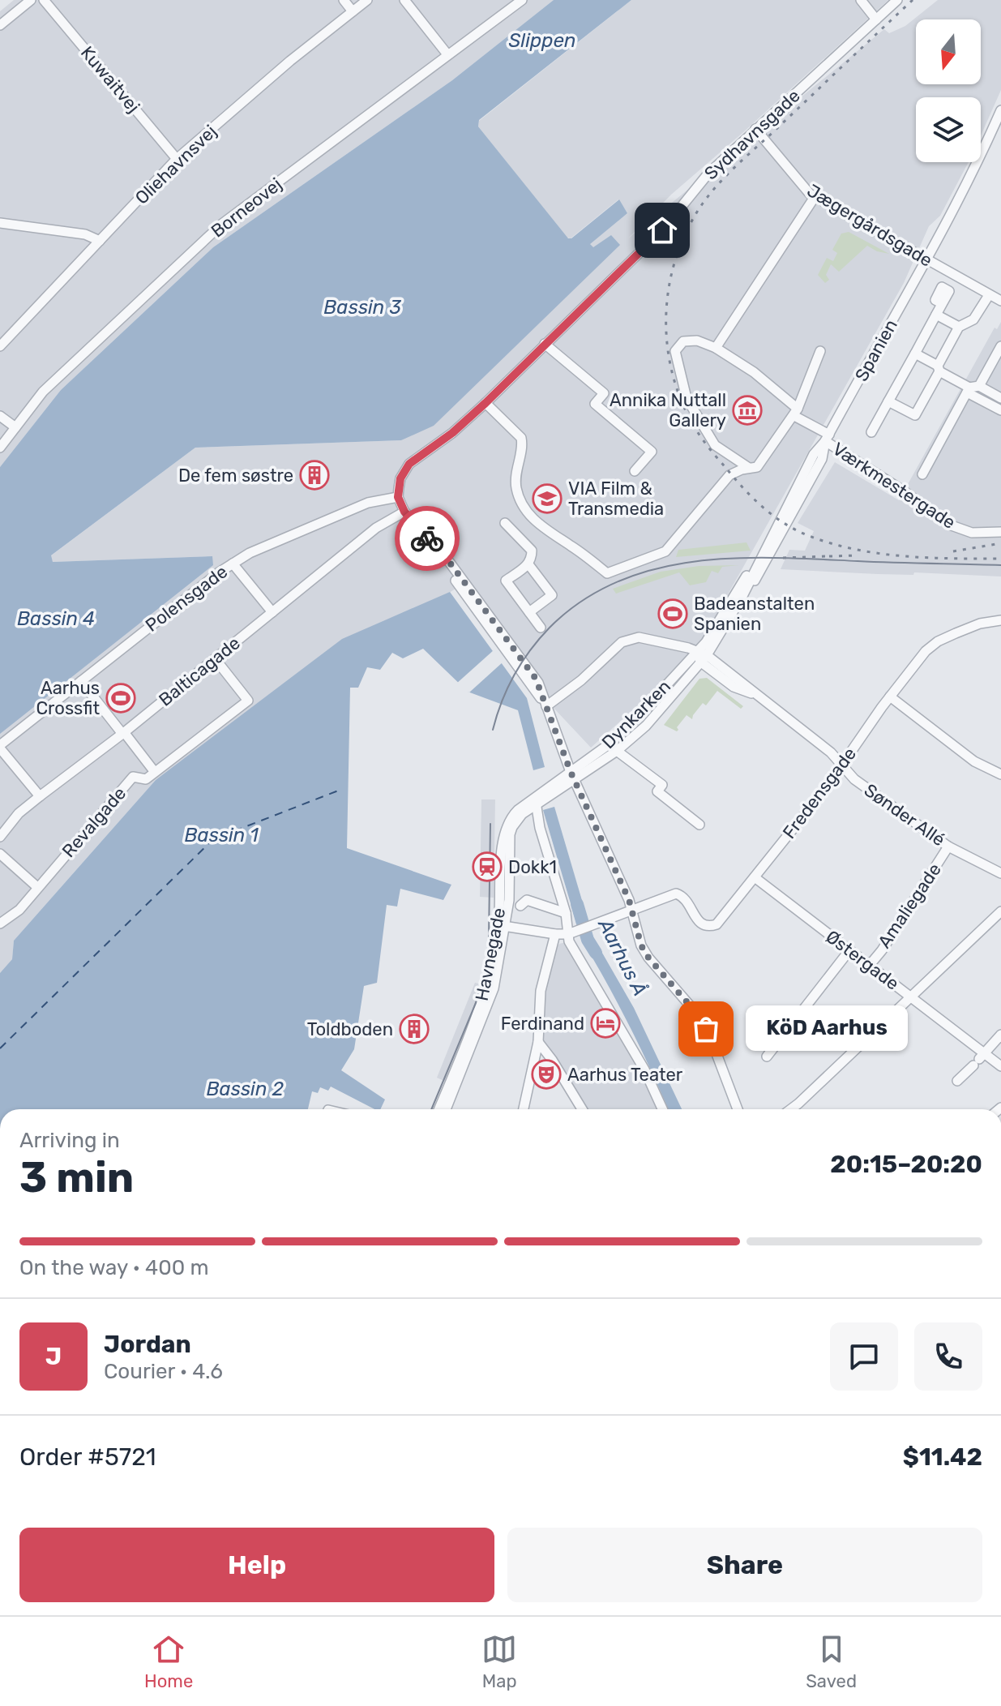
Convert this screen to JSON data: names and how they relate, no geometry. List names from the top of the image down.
{
  "streets": {
    "street": [
      "Kuwaitvej",
      "Sydhavnsgade",
      "Oliehavnsvej",
      "Borneovej",
      "Jægergårdsgade",
      "Spanien",
      "Værkmestergade",
      "Polensgade",
      "Balticagade",
      "Dynkarken",
      "Fredensgade",
      "Sønder Allé",
      "Revalgade",
      "Amaliegade",
      "Havnegade",
      "Østergade"
    ]
  },
  "crossings": [
    ["Kuwaitvej", "Oliehavnsvej"],
    ["Sydhavnsgade", "Jægergårdsgade"],
    ["Sydhavnsgade", "Polensgade"],
    ["Jægergårdsgade", "Spanien"],
    ["Spanien", "Værkmestergade"],
    ["Spanien", "Dynkarken"],
    ["Spanien", "Sønder Allé"],
    ["Balticagade", "Revalgade"],
    ["Dynkarken", "Sønder Allé"],
    ["Dynkarken", "Havnegade"],
    ["Fredensgade", "Sønder Allé"],
    ["Fredensgade", "Østergade"],
    ["Sønder Allé", "Amaliegade"],
    ["Amaliegade", "Østergade"]
  ],
  "water": [
    "Slippen",
    "Bassin 3",
    "Bassin 4",
    "Bassin 1",
    "Aarhus Å",
    "Bassin 2"
  ],
  "places": {
    "museum": ["Annika Nuttall Gallery"],
    "building": ["De fem søstre", "Toldboden"],
    "school or university": ["VIA Film & Transmedia"],
    "sports": ["Badeanstalten Spanien", "Aarhus Crossfit"],
    "station": ["Dokk1"],
    "hotel": ["Ferdinand"],
    "other": ["KöD Aarhus"],
    "theatre": ["Aarhus Teater"]
  },
  "north": "bottom",
  "page": {
    "bubble": "KöD Aarhus",
    "heading": ["3 min", "Arriving in", "20:15–20:20"],
    "panel": [
      "Jordan",
      "Courier · 4.6",
      "Order #5721",
      "$11.42"
    ],
    "bar": "On the way · 400 m",
    "round": "J",
    "buttons": ["Help", "Share"],
    "tabs": ["Home", "Map", "Saved"]
  }
}
